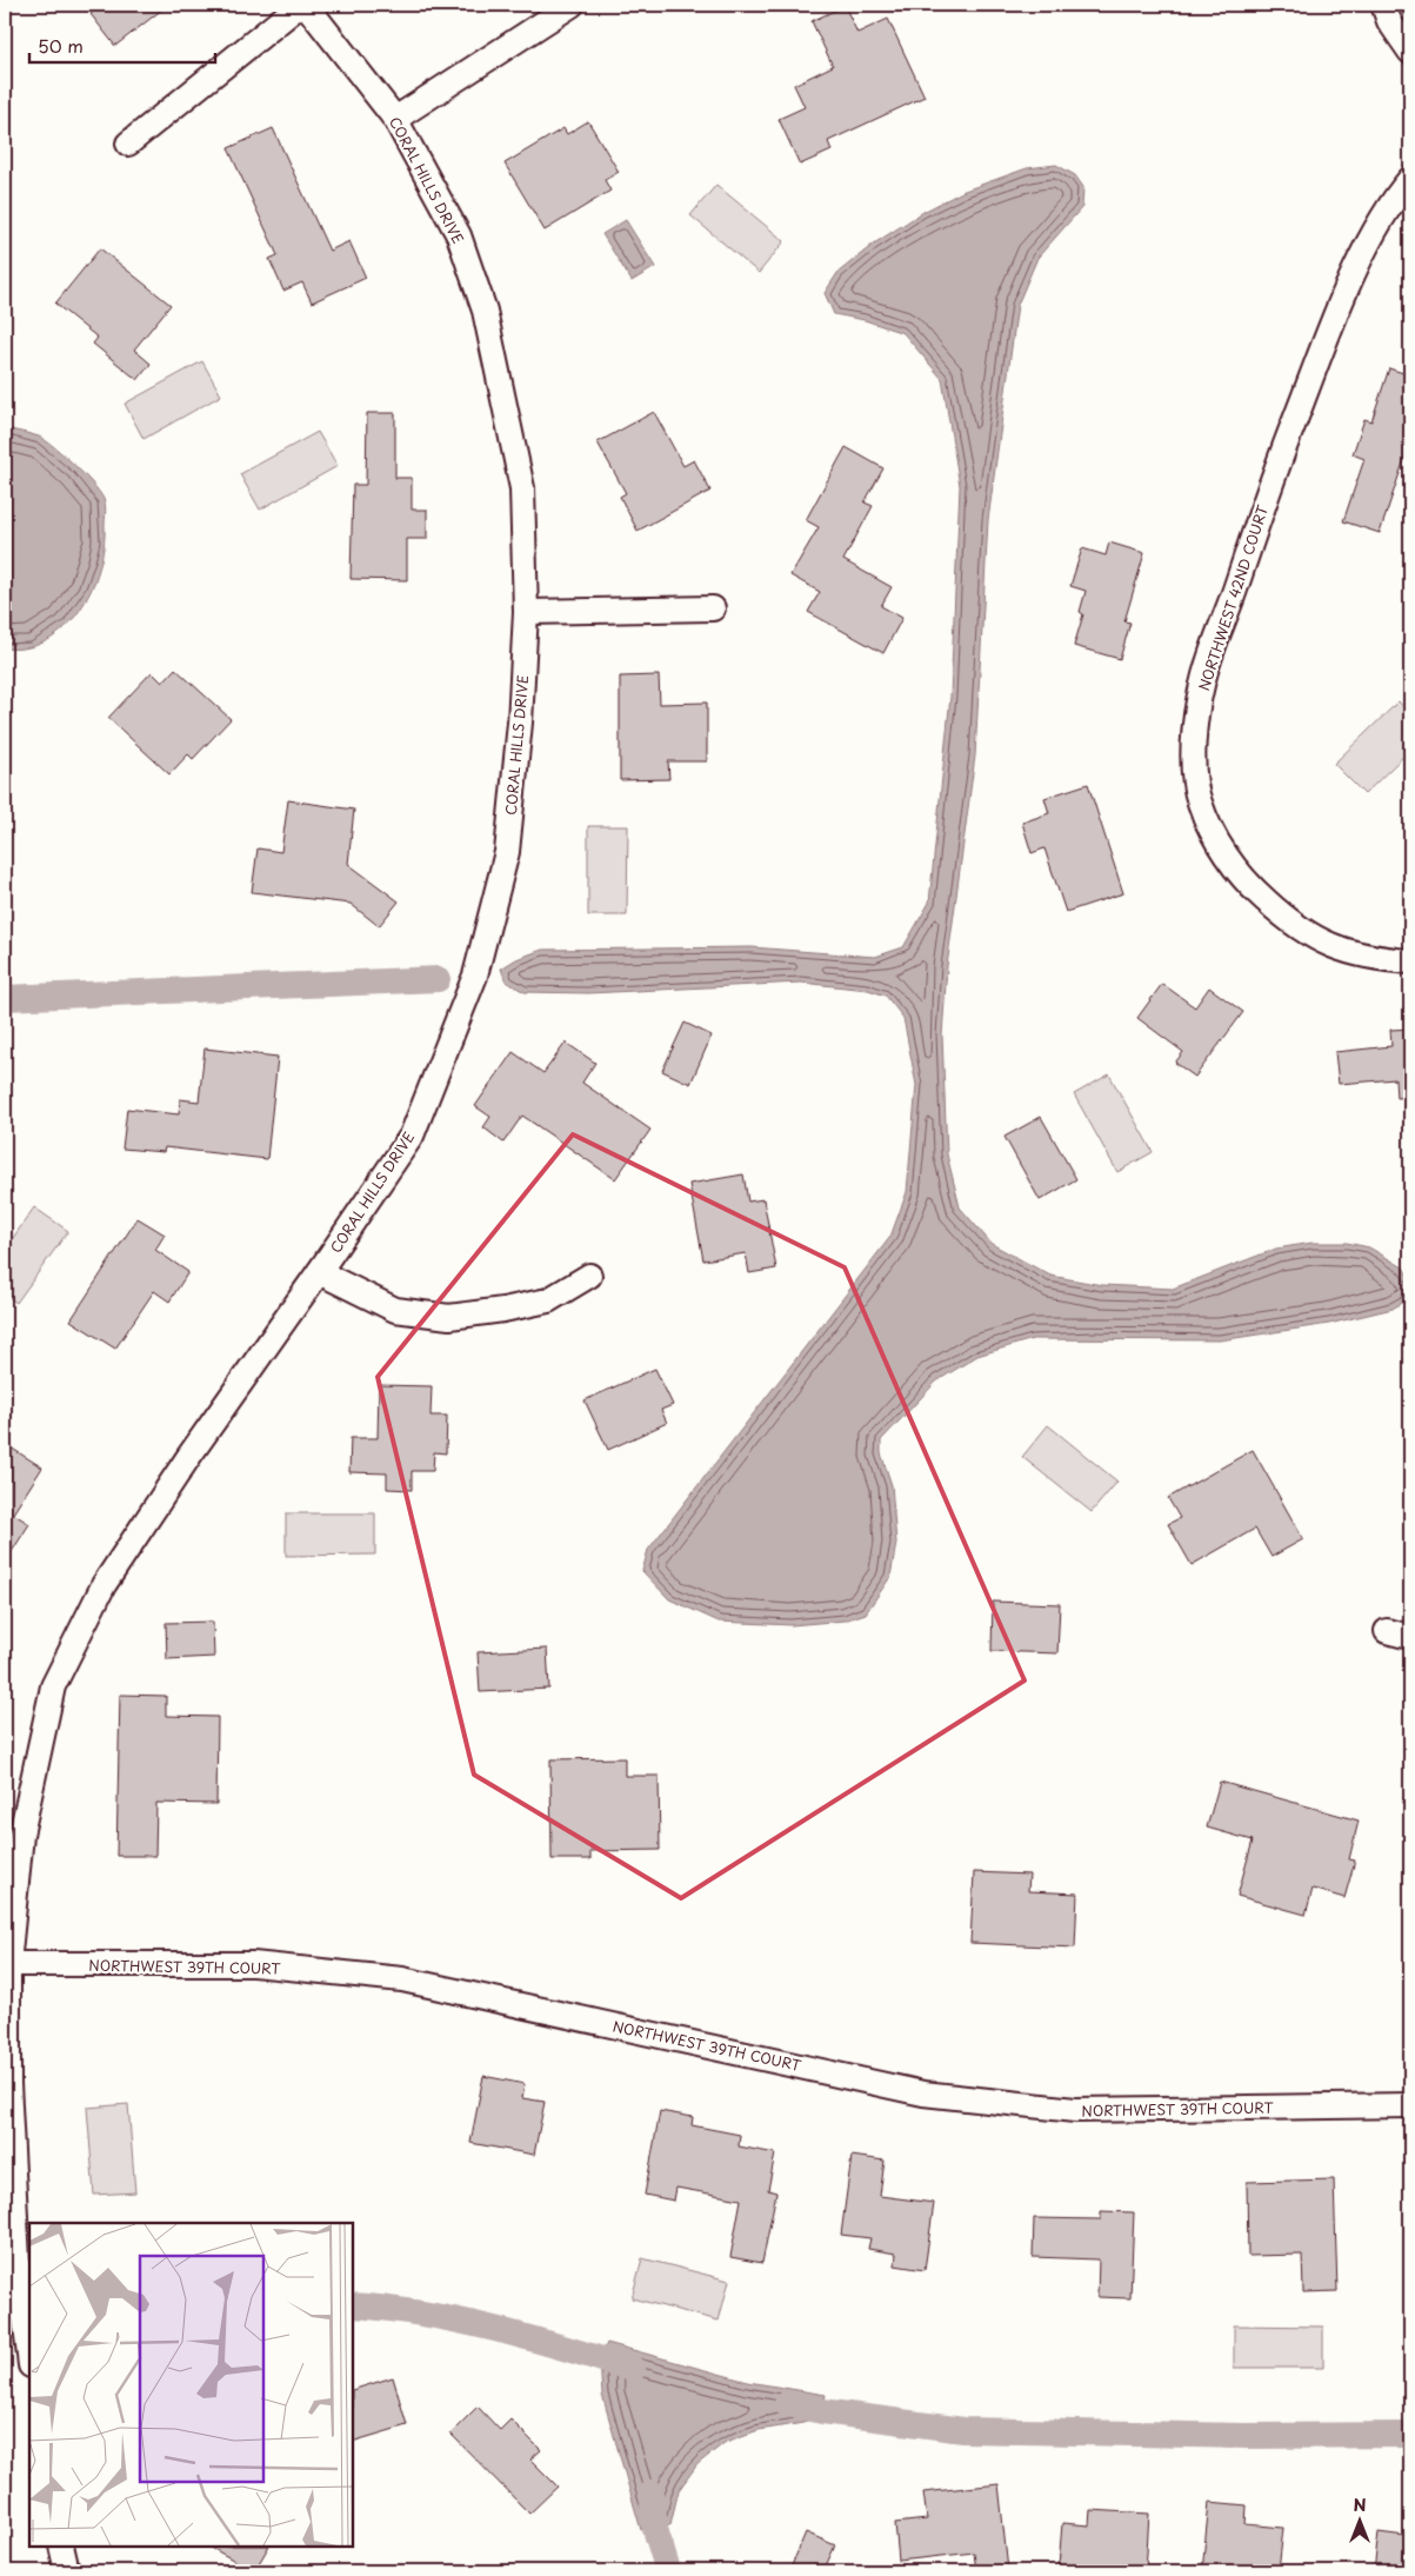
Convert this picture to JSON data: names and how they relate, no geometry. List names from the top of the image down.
{
  "streets": {
    "street": ["CORAL HILLS DRIVE", "NORTHWEST 42ND COURT", "NORTHWEST 39TH COURT"]
  },
  "crossings": [
    ["CORAL HILLS DRIVE", "NORTHWEST 39TH COURT"]
  ],
  "scale_bar": "50 m",
  "north": "top"
}
